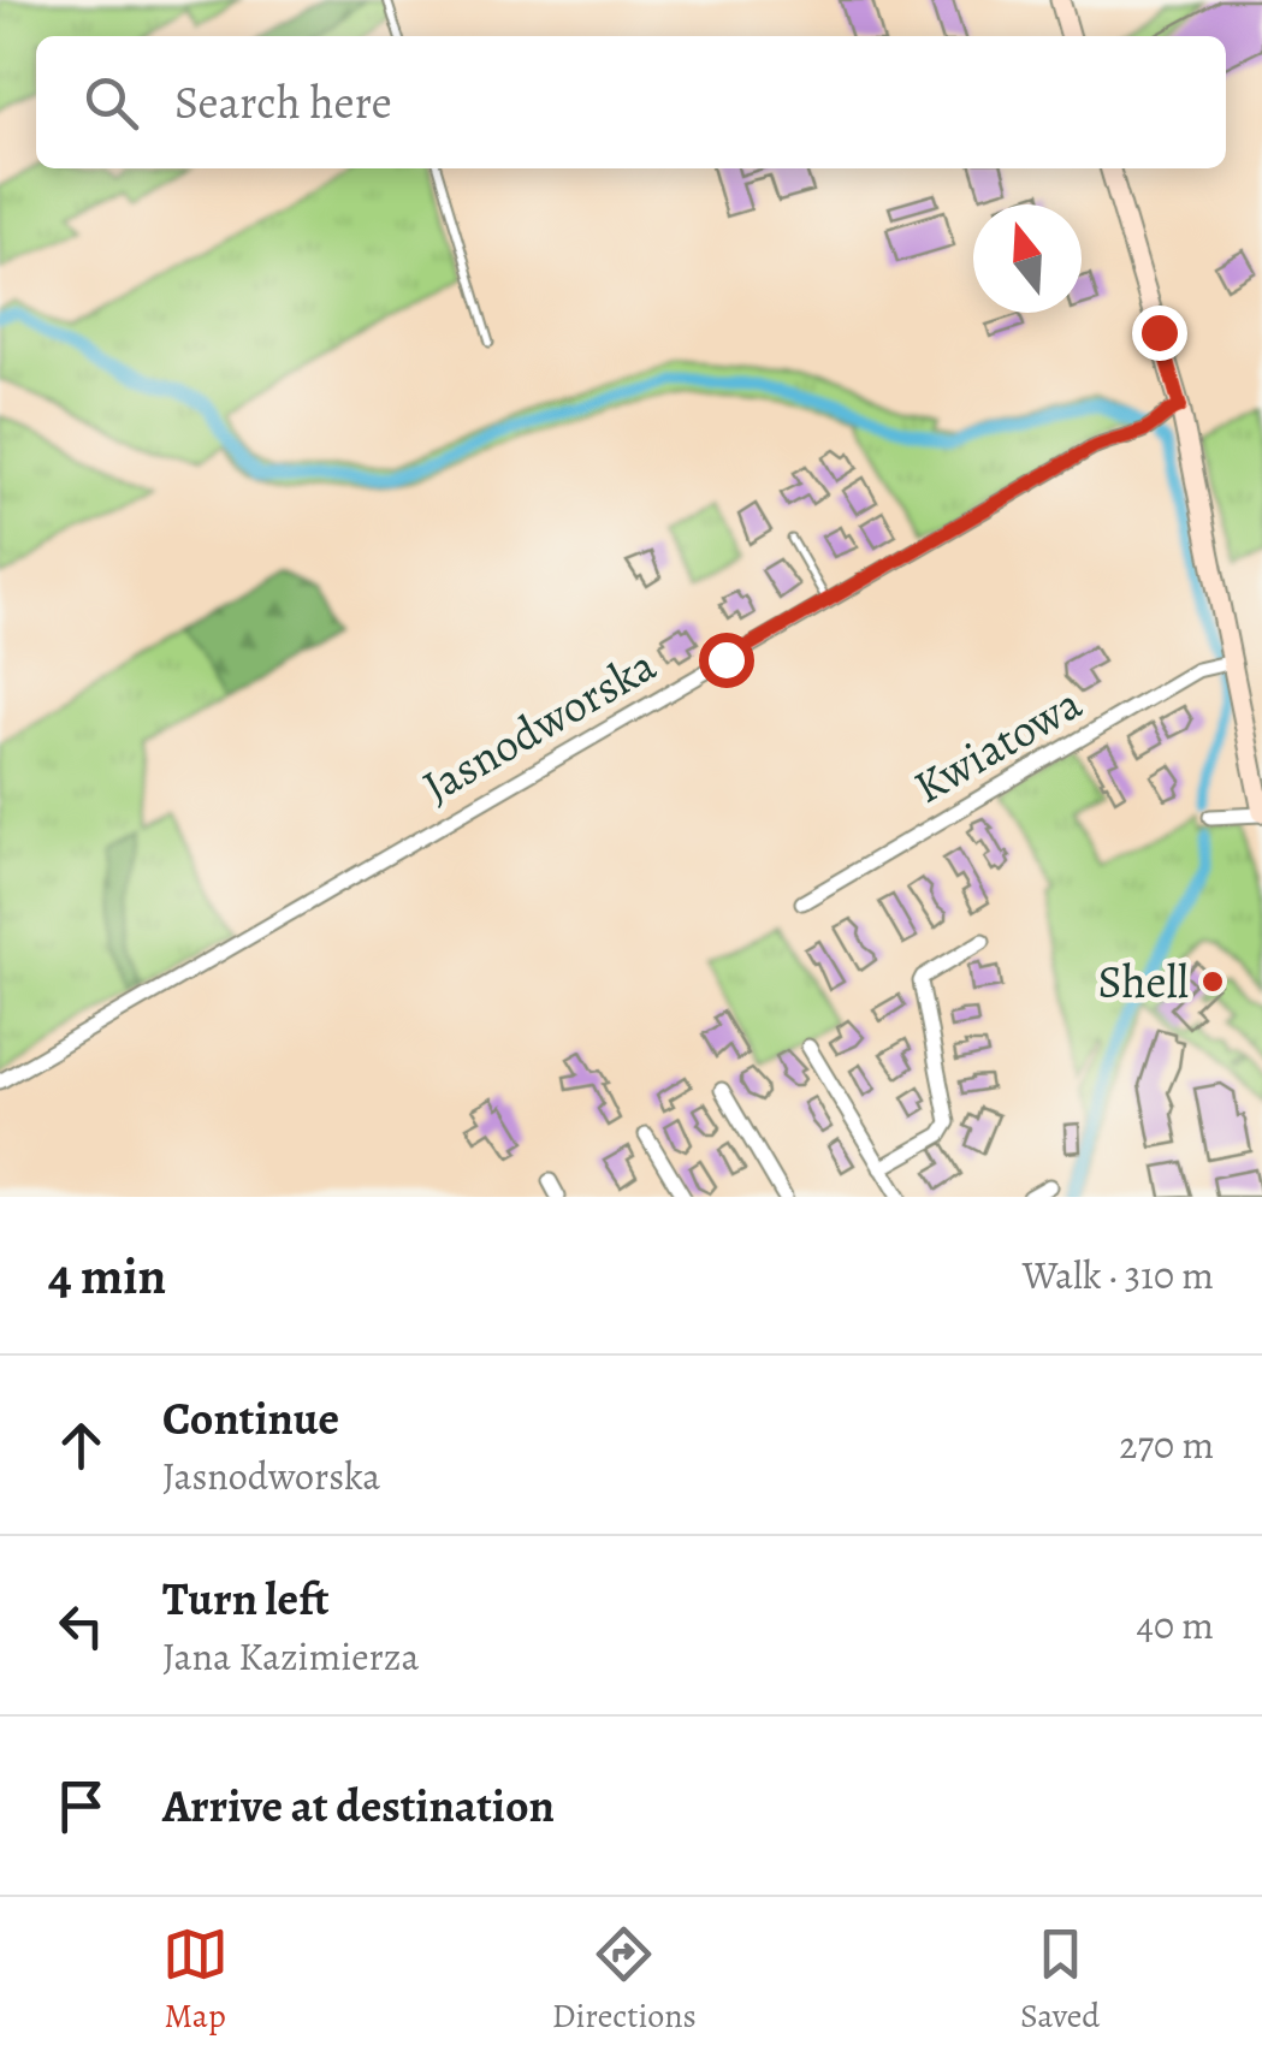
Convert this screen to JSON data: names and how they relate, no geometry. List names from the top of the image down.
{
  "streets": {
    "street": ["Jasnodworska", "Kwiatowa"]
  },
  "places": ["Shell"],
  "north": "top",
  "page": {
    "search": "Search here",
    "heading": ["4 min", "Walk · 310 m"],
    "list": [
      ["Continue", "Jasnodworska", "270 m"],
      ["Turn left", "Jana Kazimierza", "40 m"],
      "Arrive at destination"
    ],
    "nav": ["Map", "Directions", "Saved"]
  }
}
